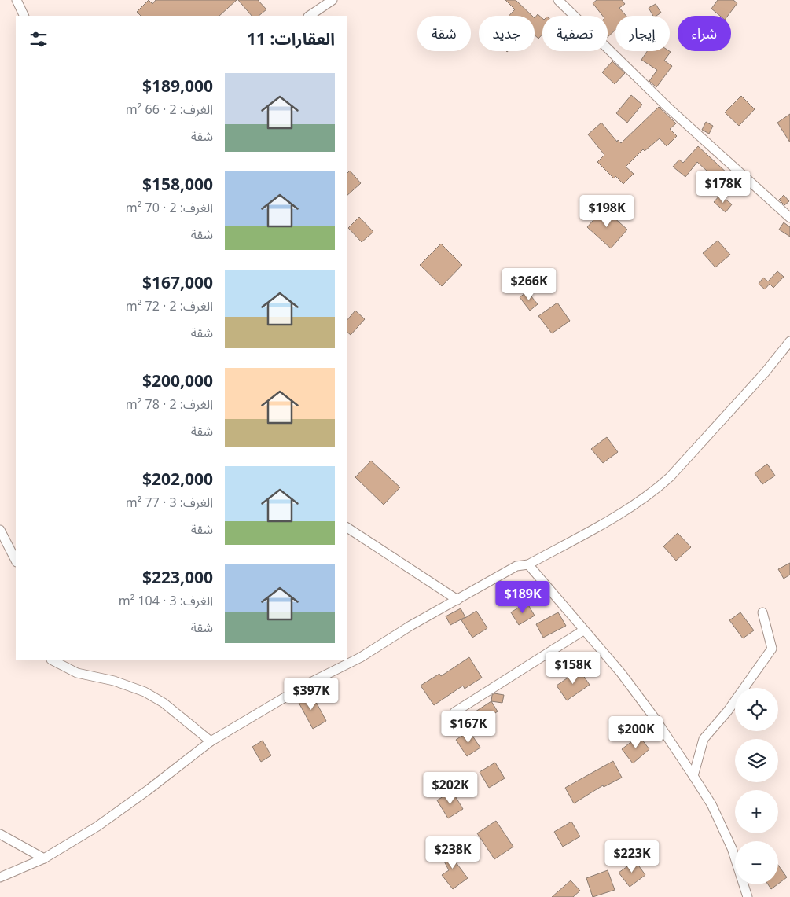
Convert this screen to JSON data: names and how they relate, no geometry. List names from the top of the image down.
{
  "page": {
    "chip": [
      "شراء",
      "إيجار",
      "تصفية",
      "جديد",
      "شقة"
    ],
    "heading": "العقارات: 11",
    "list": [
      {
        "name": "$189,000",
        "note": "الغرف: 2 · 66 m² · شقة"
      },
      {
        "name": "$158,000",
        "note": "الغرف: 2 · 70 m² · شقة"
      },
      {
        "name": "$167,000",
        "note": "الغرف: 2 · 72 m² · شقة"
      },
      {
        "name": "$200,000",
        "note": "الغرف: 2 · 78 m² · شقة"
      },
      {
        "name": "$202,000",
        "note": "الغرف: 3 · 77 m² · شقة"
      },
      {
        "name": "$223,000",
        "note": "الغرف: 3 · 104 m² · شقة"
      }
    ],
    "price": [
      "$178K",
      "$198K",
      "$266K",
      "$189K",
      "$158K",
      "$397K",
      "$167K",
      "$200K",
      "$202K",
      "$238K",
      "$223K"
    ],
    "map_buttons": ["+", "−"]
  }
}
